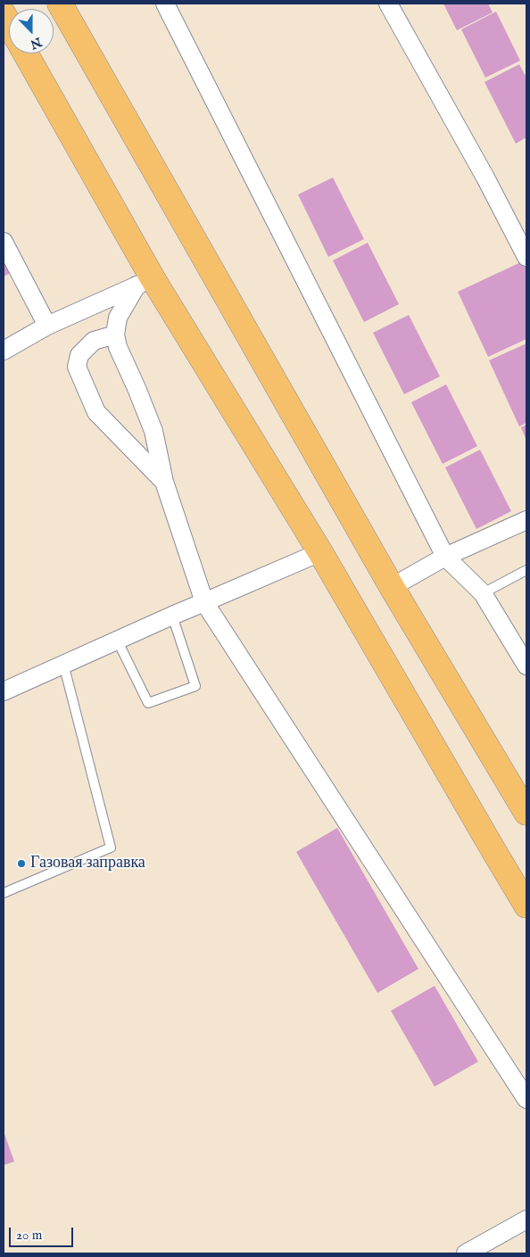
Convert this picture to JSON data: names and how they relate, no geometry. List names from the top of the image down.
{
  "places": ["Газовая заправка"],
  "scale_bar": "20 m",
  "north": "bottom"
}
